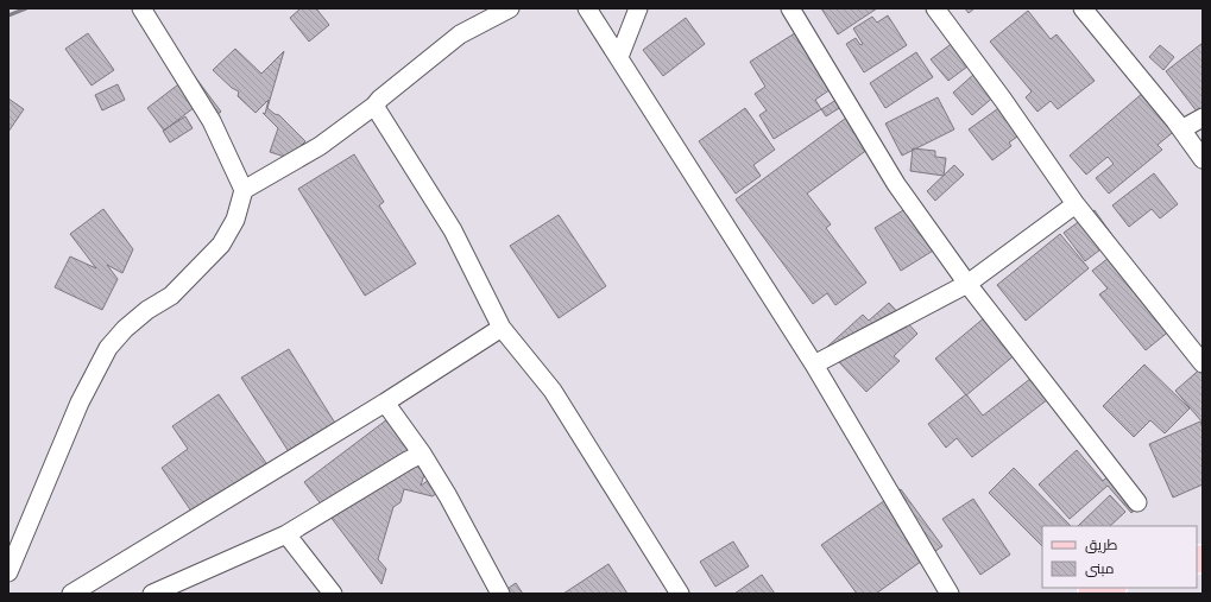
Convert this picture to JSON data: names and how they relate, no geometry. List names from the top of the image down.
{
  "legend": ["طريق", "مبنى"]
}
